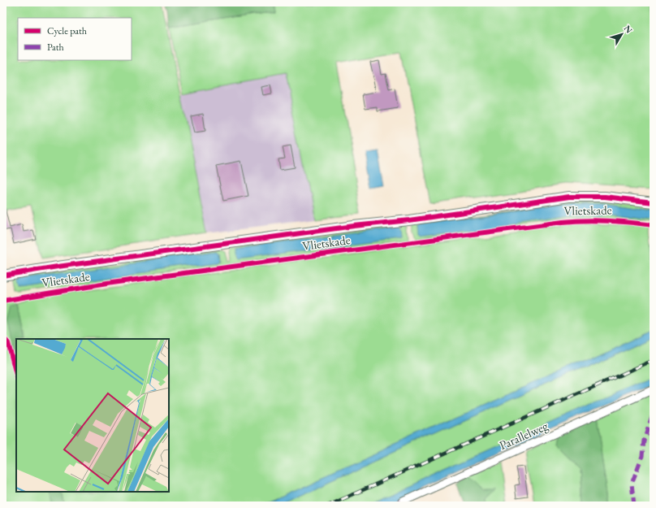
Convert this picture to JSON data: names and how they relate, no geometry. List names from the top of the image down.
{
  "streets": {
    "street": ["Vlietskade", "Parallelweg"]
  },
  "legend": ["Cycle path", "Path"],
  "north": "top right"
}
